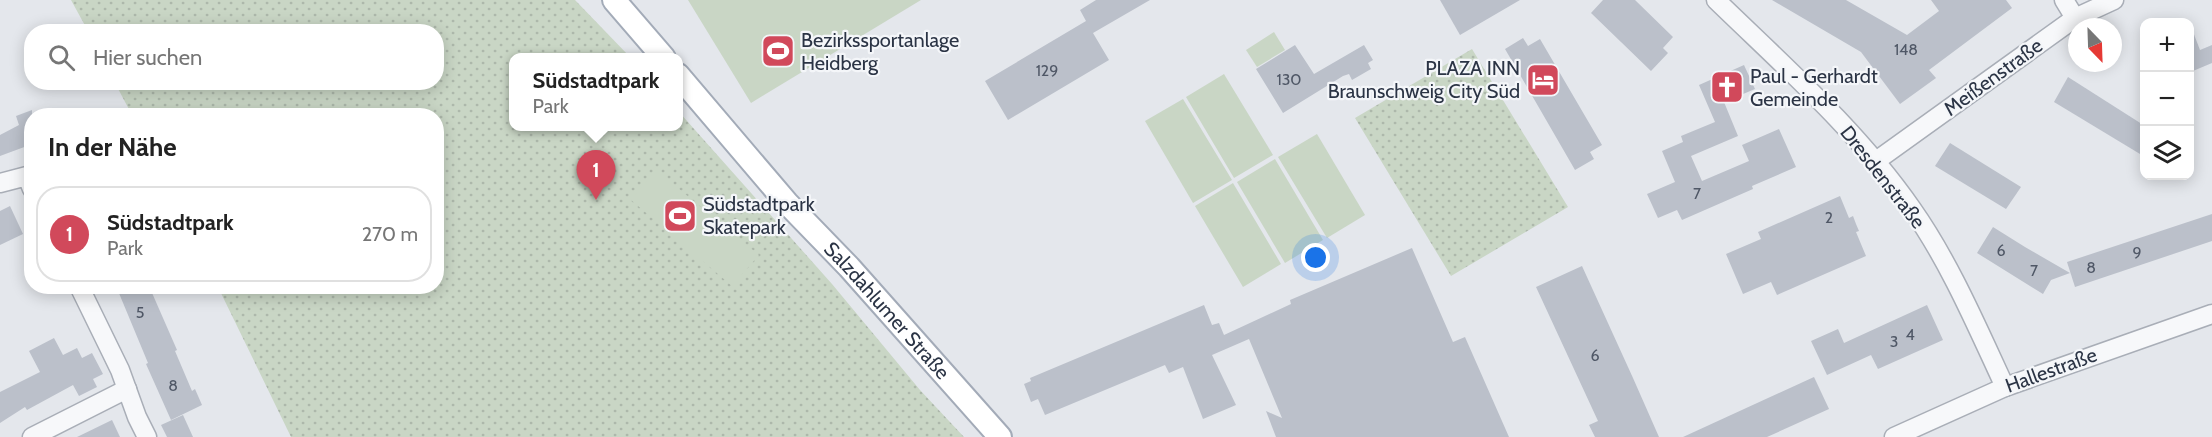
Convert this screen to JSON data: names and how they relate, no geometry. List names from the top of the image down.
{
  "streets": {
    "main road": ["Salzdahlumer Straße"],
    "street": ["Meißenstraße", "Dresdenstraße", "Hallestraße"]
  },
  "crossings": [
    ["Meißenstraße", "Dresdenstraße"],
    ["Dresdenstraße", "Hallestraße"]
  ],
  "places": {
    "sports": ["Bezirkssportanlage Heidberg", "Südstadtpark Skatepark"],
    "hotel": ["PLAZA INN Braunschweig City Süd"],
    "church": ["Paul - Gerhardt Gemeinde"]
  },
  "house_numbers": [
    "148",
    "129",
    "130",
    "7",
    "2",
    "6",
    "9",
    "8",
    "7",
    "5",
    "4",
    "3",
    "6",
    "8"
  ],
  "north": "bottom right",
  "page": {
    "map_buttons": ["+", "−"],
    "search": "Hier suchen",
    "popup": ["Südstadtpark", "Park"],
    "heading": "In der Nähe",
    "pins": "1",
    "list": [
      {
        "mark": "1",
        "name": "Südstadtpark",
        "note": "Park",
        "value": "270 m"
      }
    ]
  }
}
